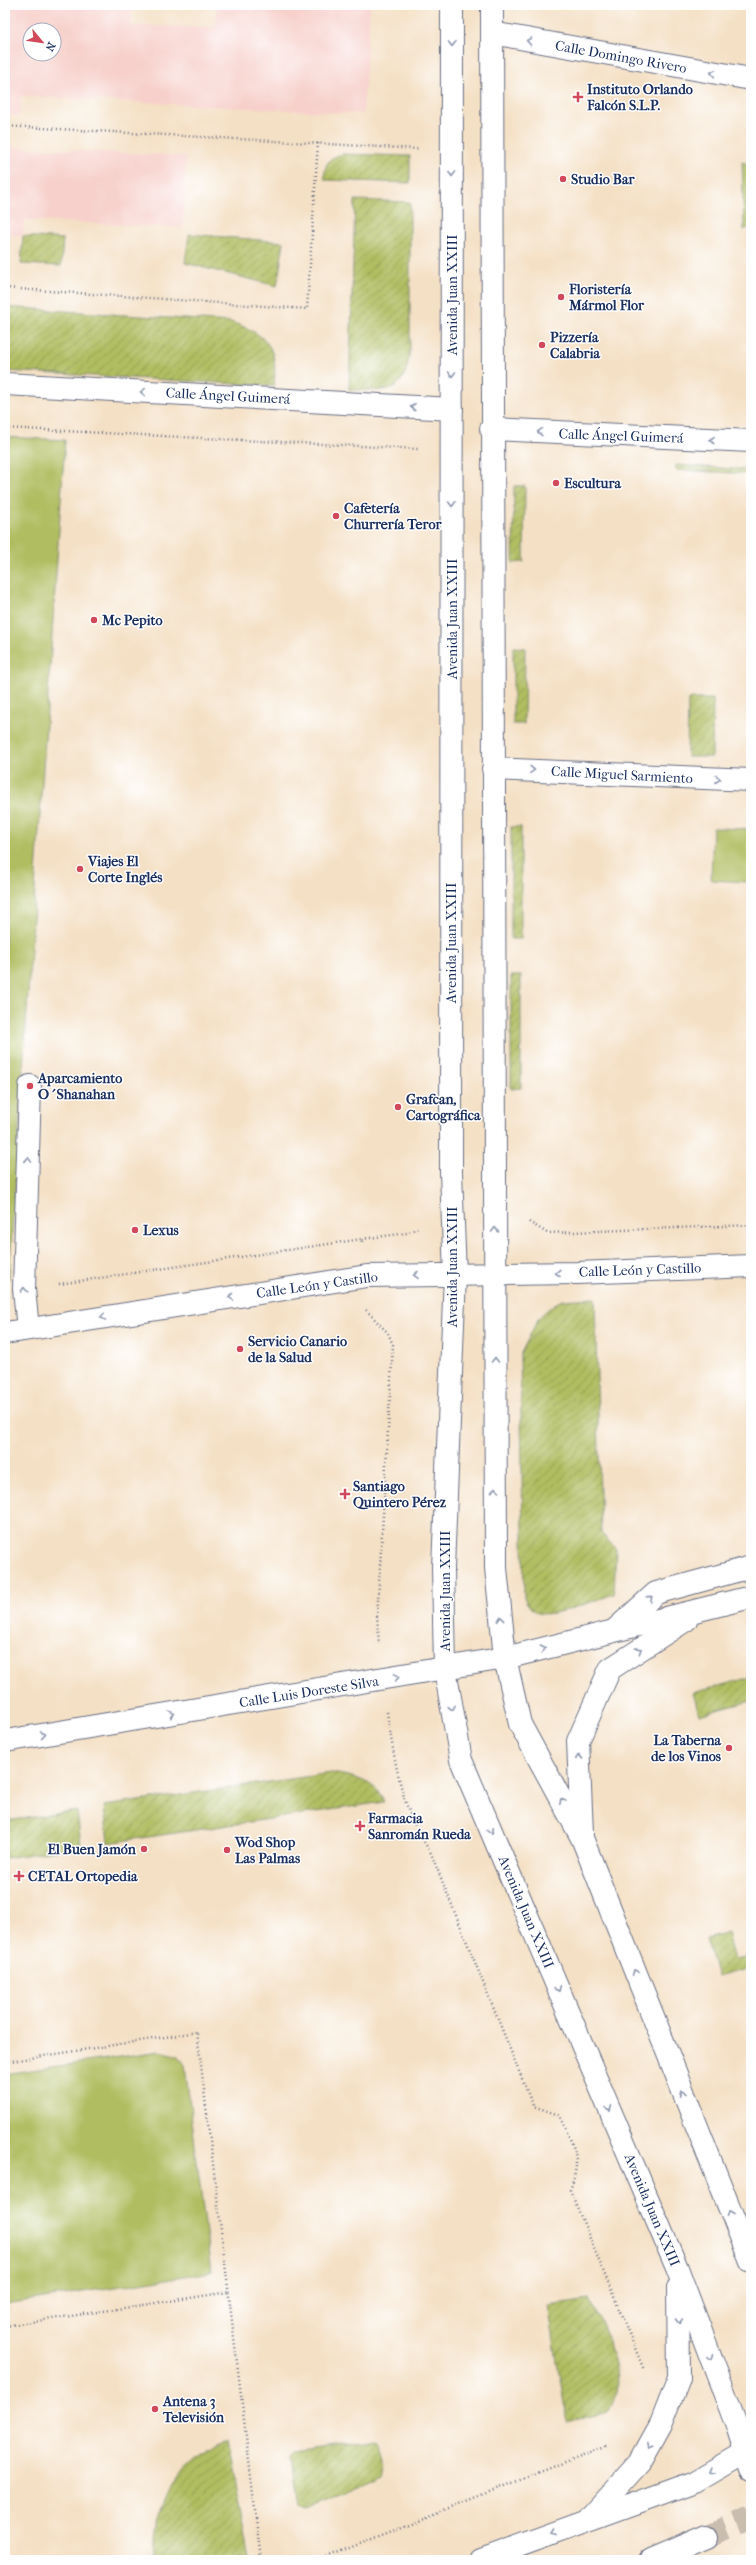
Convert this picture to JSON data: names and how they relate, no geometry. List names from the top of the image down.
{
  "streets": {
    "main road": [
      "Calle Domingo Rivero",
      "Avenida Juan XXIII",
      "Calle Ángel Guimerá",
      "Calle Miguel Sarmiento",
      "Calle León y Castillo",
      "Calle Luis Doreste Silva"
    ]
  },
  "crossings": [
    ["Avenida Juan XXIII", "Calle Ángel Guimerá"],
    ["Avenida Juan XXIII", "Calle León y Castillo"],
    ["Avenida Juan XXIII", "Calle Luis Doreste Silva"]
  ],
  "one_way": [
    "Calle Domingo Rivero",
    "Calle Ángel Guimerá",
    "Calle Miguel Sarmiento",
    "Calle León y Castillo",
    "Calle Luis Doreste Silva"
  ],
  "places": {
    "health": [
      "Instituto Orlando Falcón S.L.P.",
      "Santiago Quintero Pérez",
      "Farmacia Sanromán Rueda",
      "CETAL Ortopedia"
    ],
    "other": [
      "Studio Bar",
      "Floristería Mármol Flor",
      "Pizzería Calabria",
      "Escultura",
      "Cafetería Churrería Teror",
      "Mc Pepito",
      "Viajes El Corte Inglés",
      "Aparcamiento O´Shanahan",
      "Grafcan, Cartográfica",
      "Lexus",
      "Servicio Canario de la Salud",
      "La Taberna de los Vinos",
      "El Buen Jamón",
      "Wod Shop Las Palmas",
      "Antena 3 Televisión"
    ]
  },
  "north": "bottom right"
}
